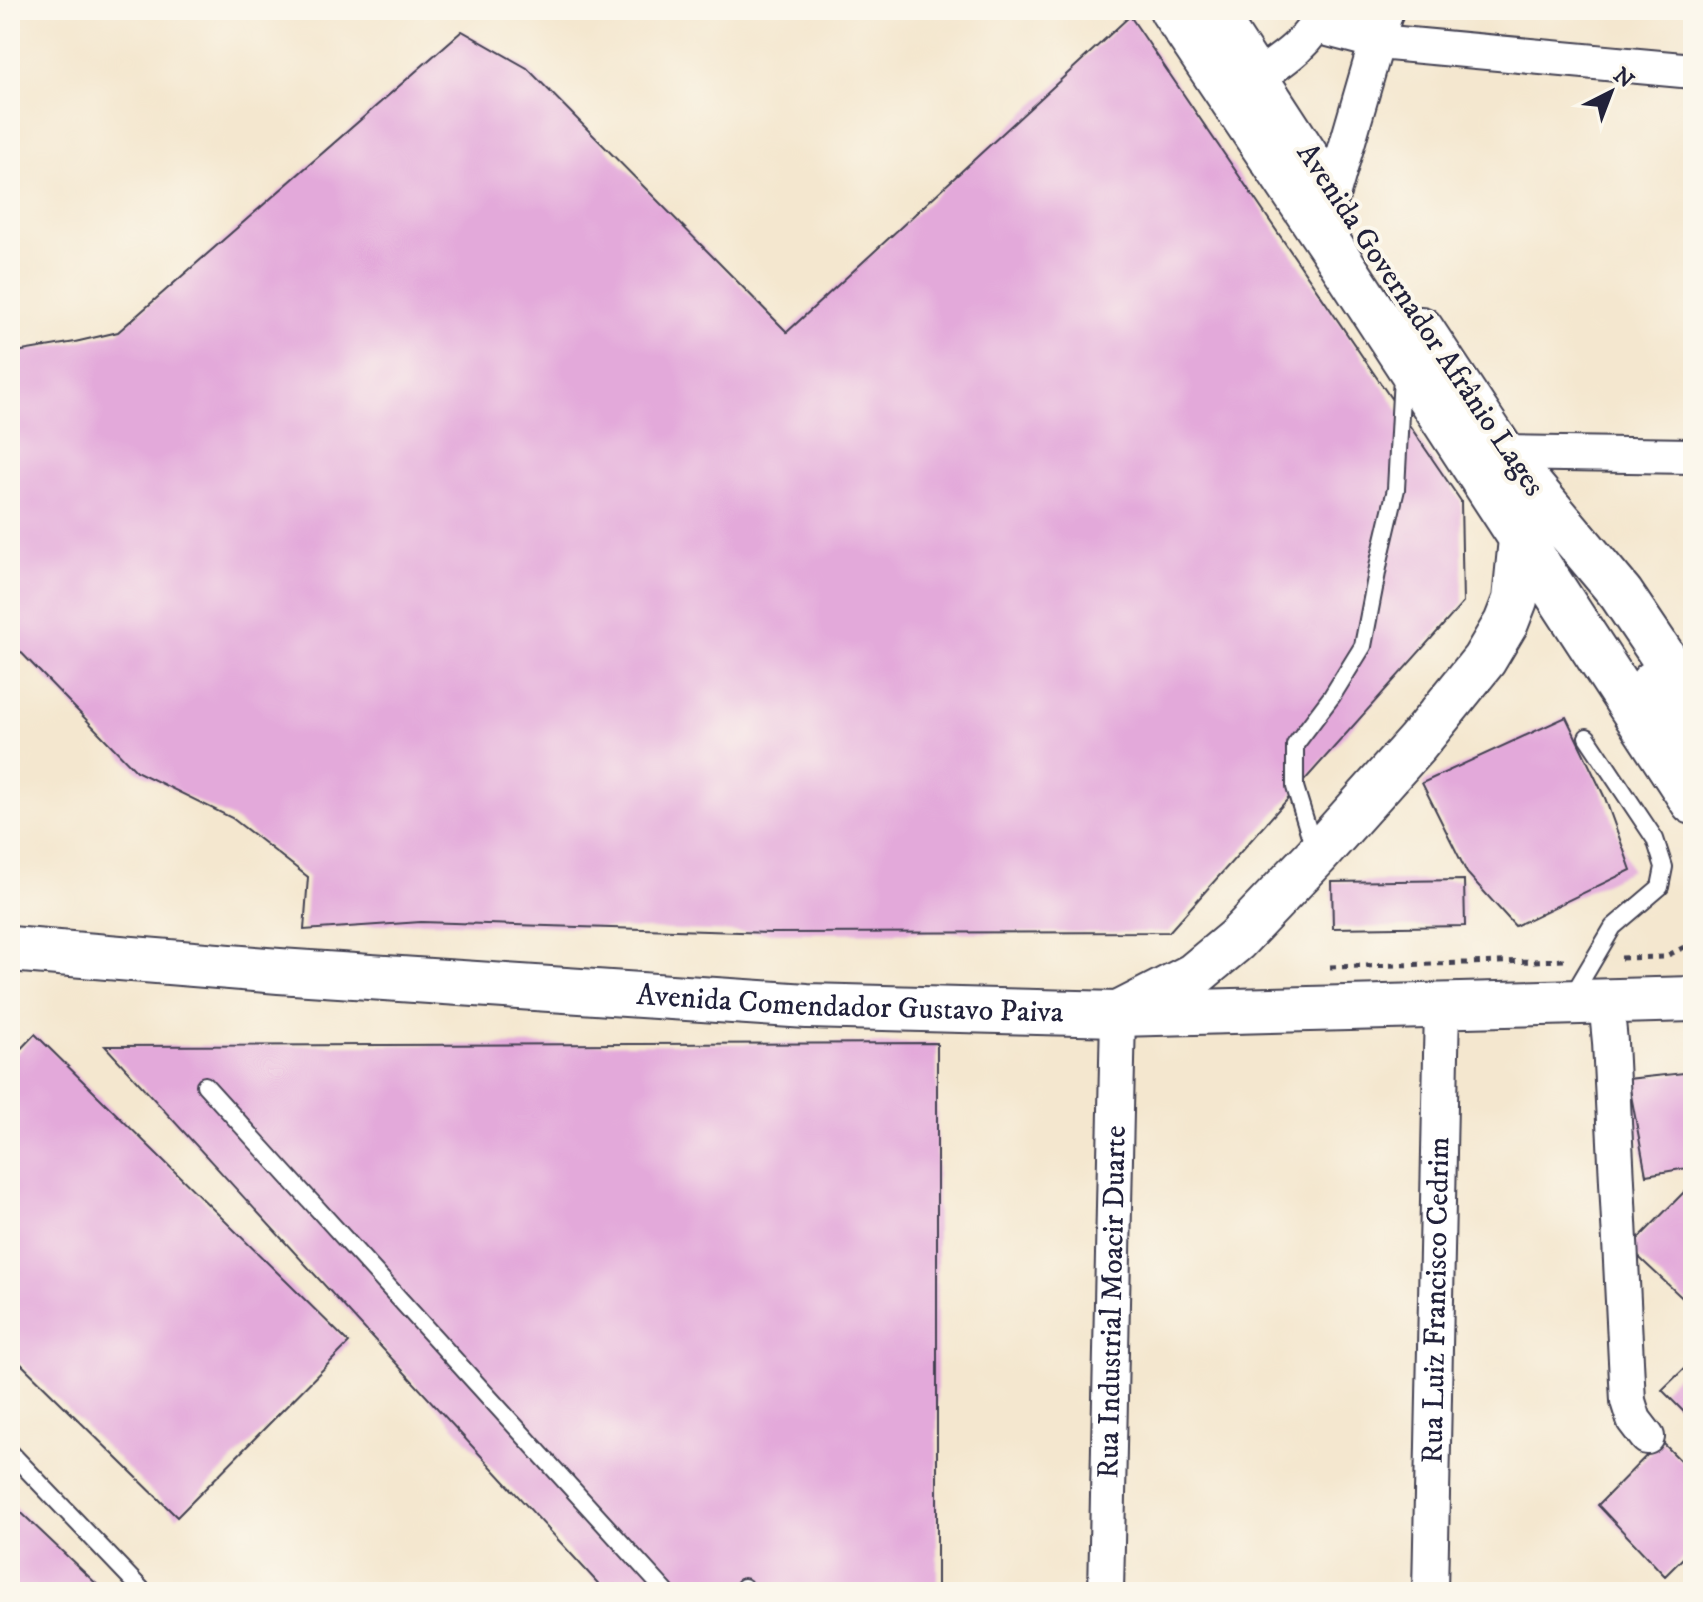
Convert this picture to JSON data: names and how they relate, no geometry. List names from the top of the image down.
{
  "streets": {
    "main road": ["Avenida Governador Afrânio Lages", "Avenida Comendador Gustavo Paiva"],
    "street": ["Rua Luiz Francisco Cedrim", "Rua Industrial Moacir Duarte"]
  },
  "crossings": [
    ["Avenida Comendador Gustavo Paiva", "Rua Luiz Francisco Cedrim"],
    ["Avenida Comendador Gustavo Paiva", "Rua Industrial Moacir Duarte"]
  ],
  "north": "top right"
}
